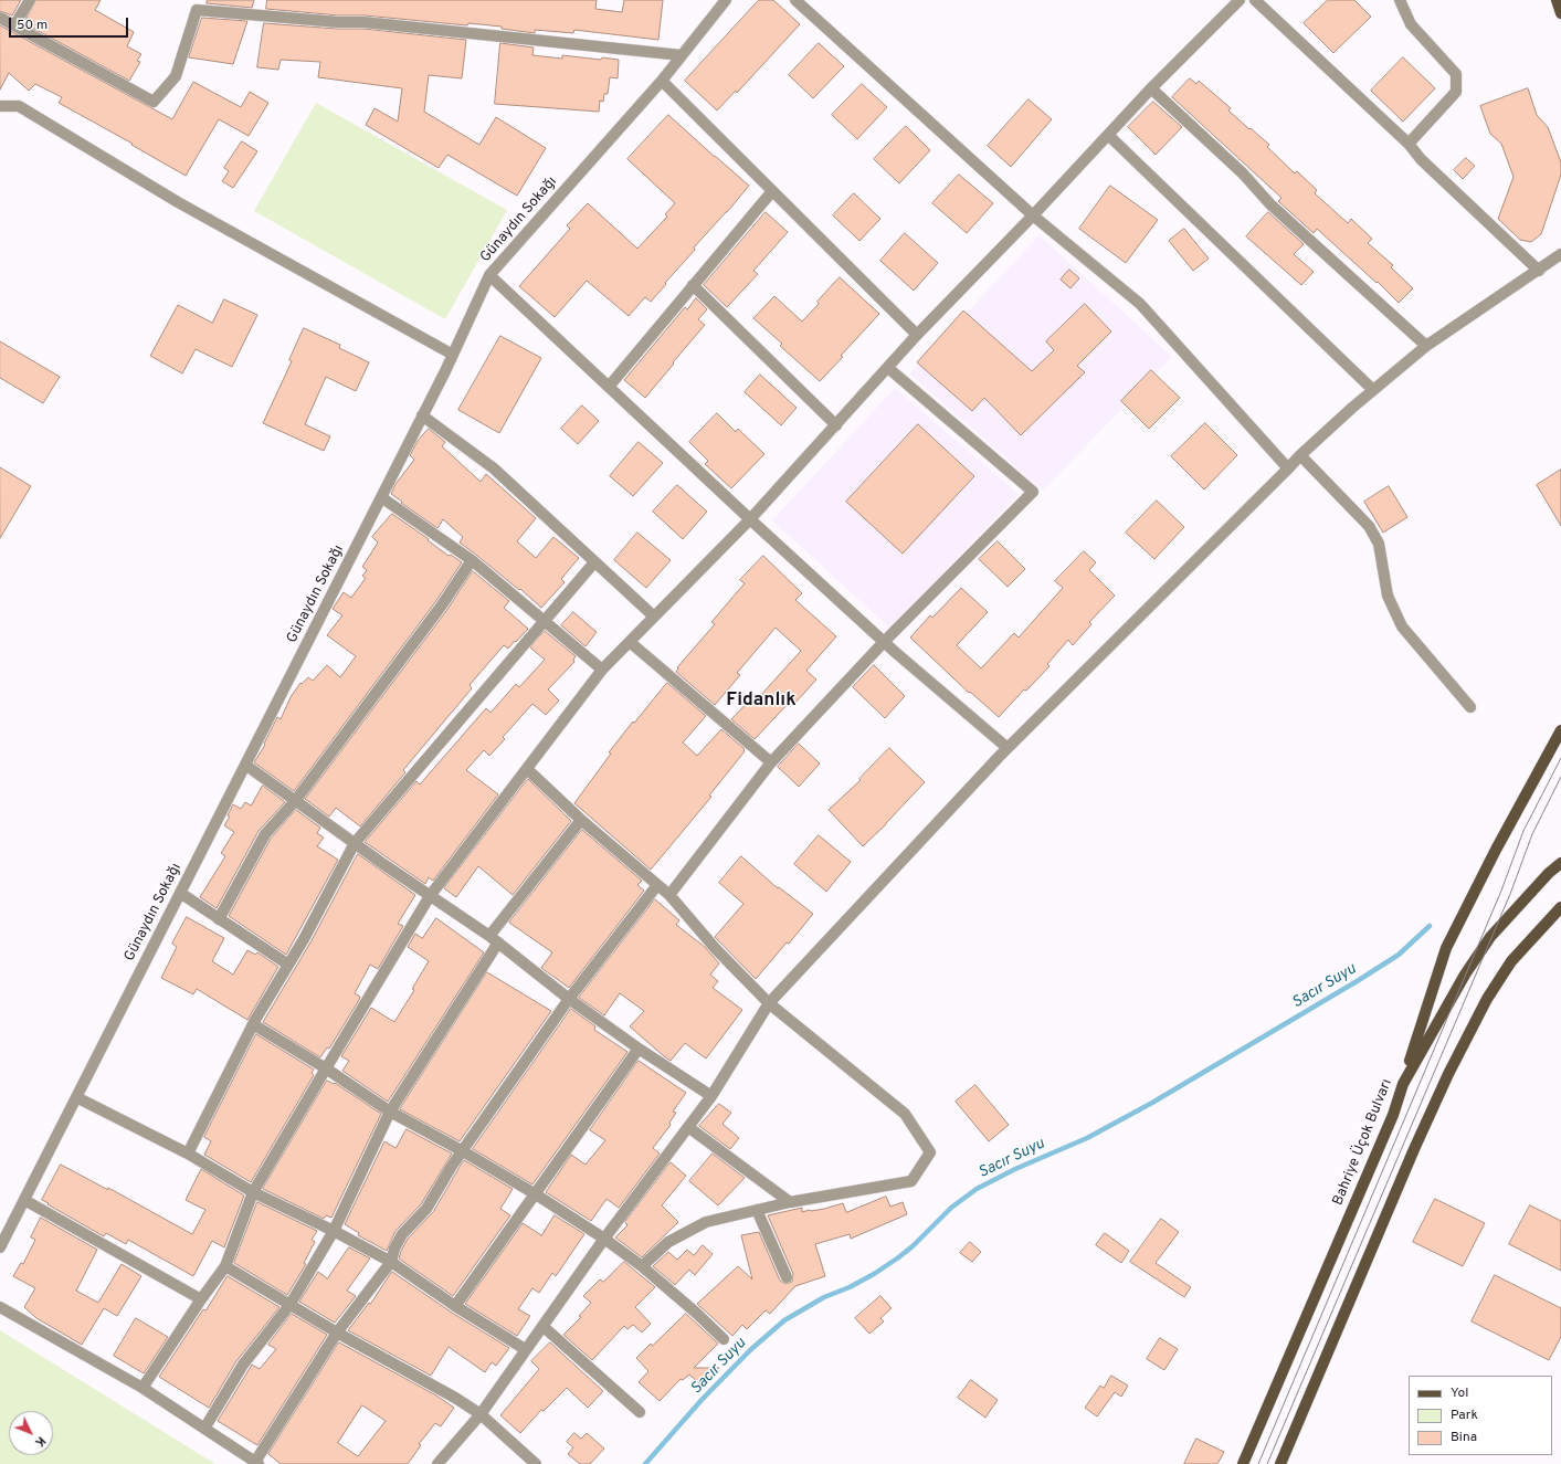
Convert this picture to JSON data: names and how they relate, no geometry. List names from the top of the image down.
{
  "streets": {
    "main road": ["Bahriye Üçok Bulvarı"],
    "street": ["Günaydın Sokağı"]
  },
  "districts": ["Fidanlık"],
  "water": ["Sacır Suyu"],
  "legend": ["Yol", "Park", "Bina"],
  "scale_bar": "50 m",
  "north": "bottom right"
}
